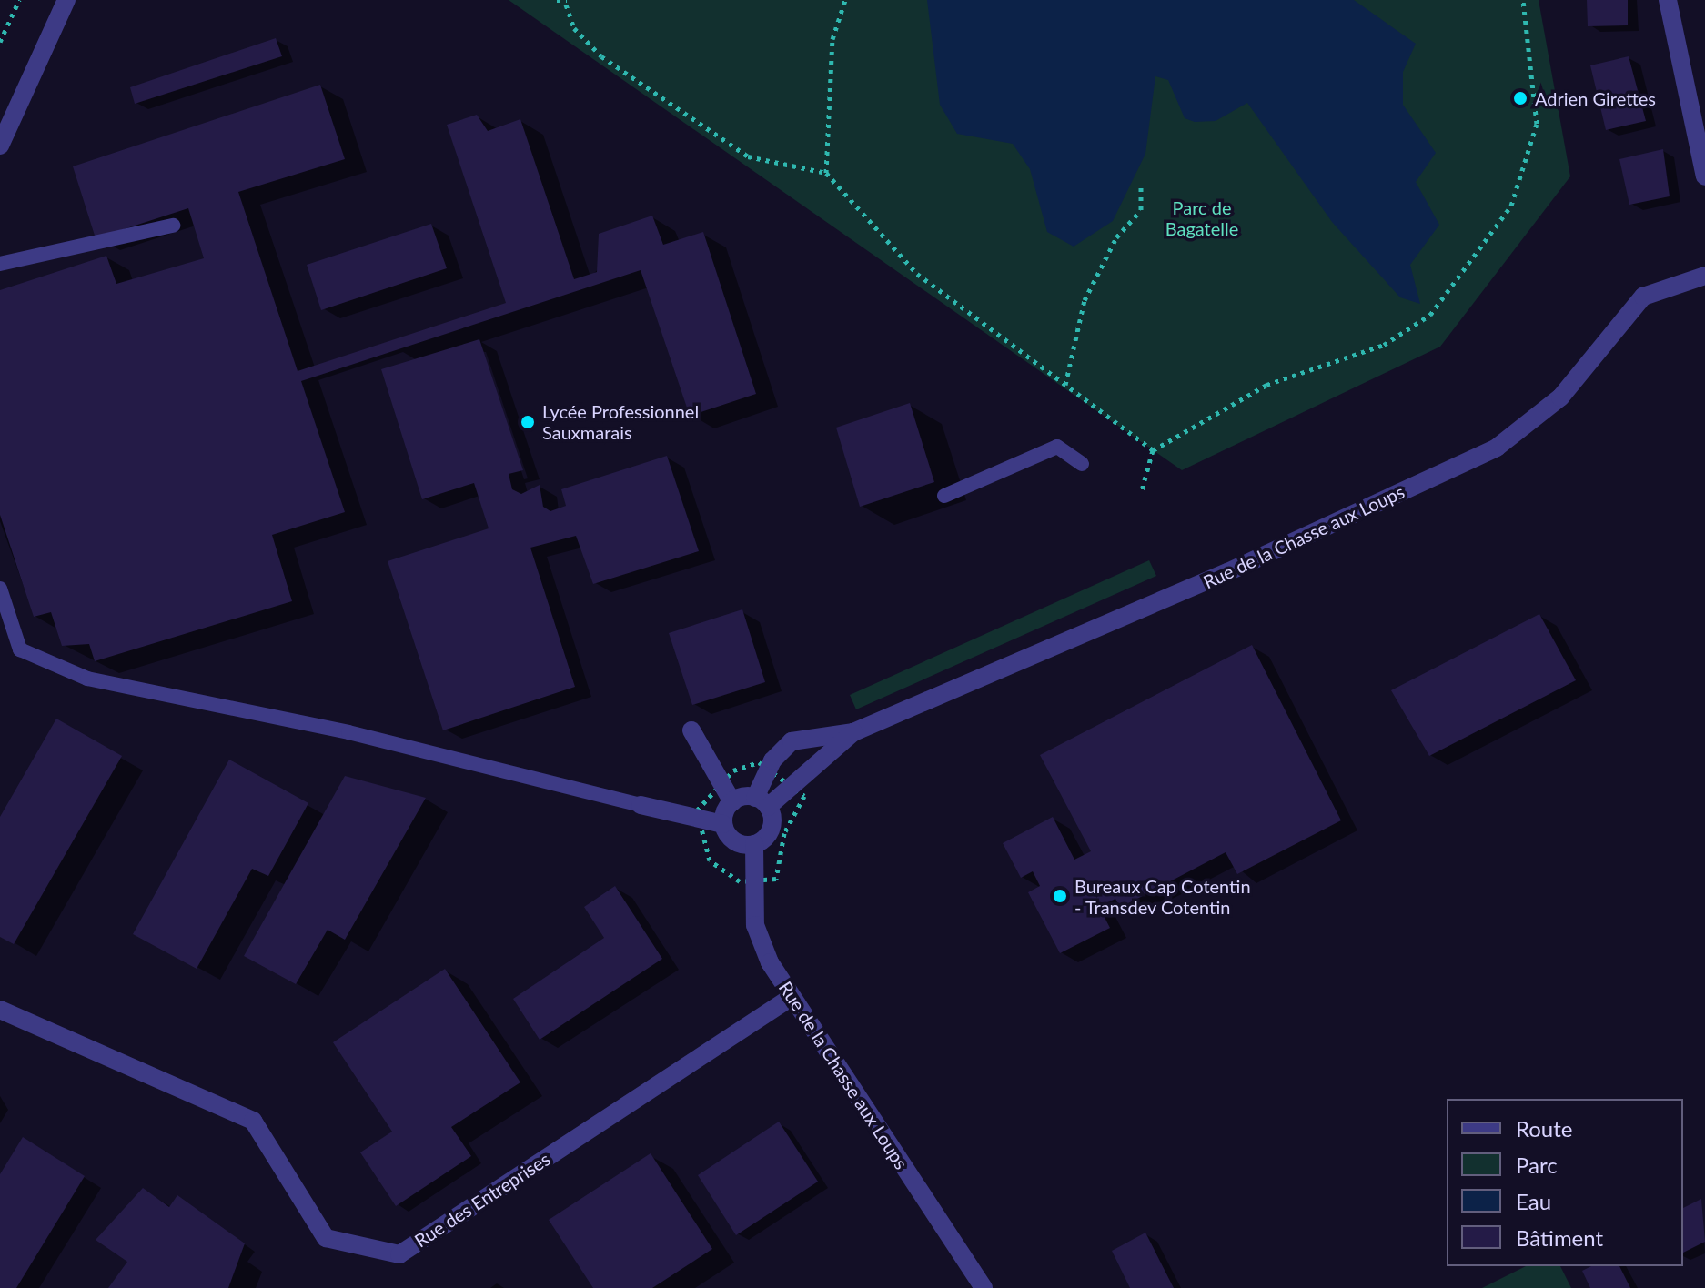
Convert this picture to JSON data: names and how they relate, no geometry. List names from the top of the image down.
{
  "streets": {
    "street": ["Rue de la Chasse aux Loups", "Rue des Entreprises"]
  },
  "crossings": [
    ["Rue de la Chasse aux Loups", "Rue des Entreprises"]
  ],
  "parks": ["Parc de Bagatelle"],
  "places": ["Adrien Girettes", "Lycée Professionnel Sauxmarais", "Bureaux Cap Cotentin - Transdev Cotentin"],
  "legend": [
    "Route",
    "Parc",
    "Eau",
    "Bâtiment"
  ]
}
